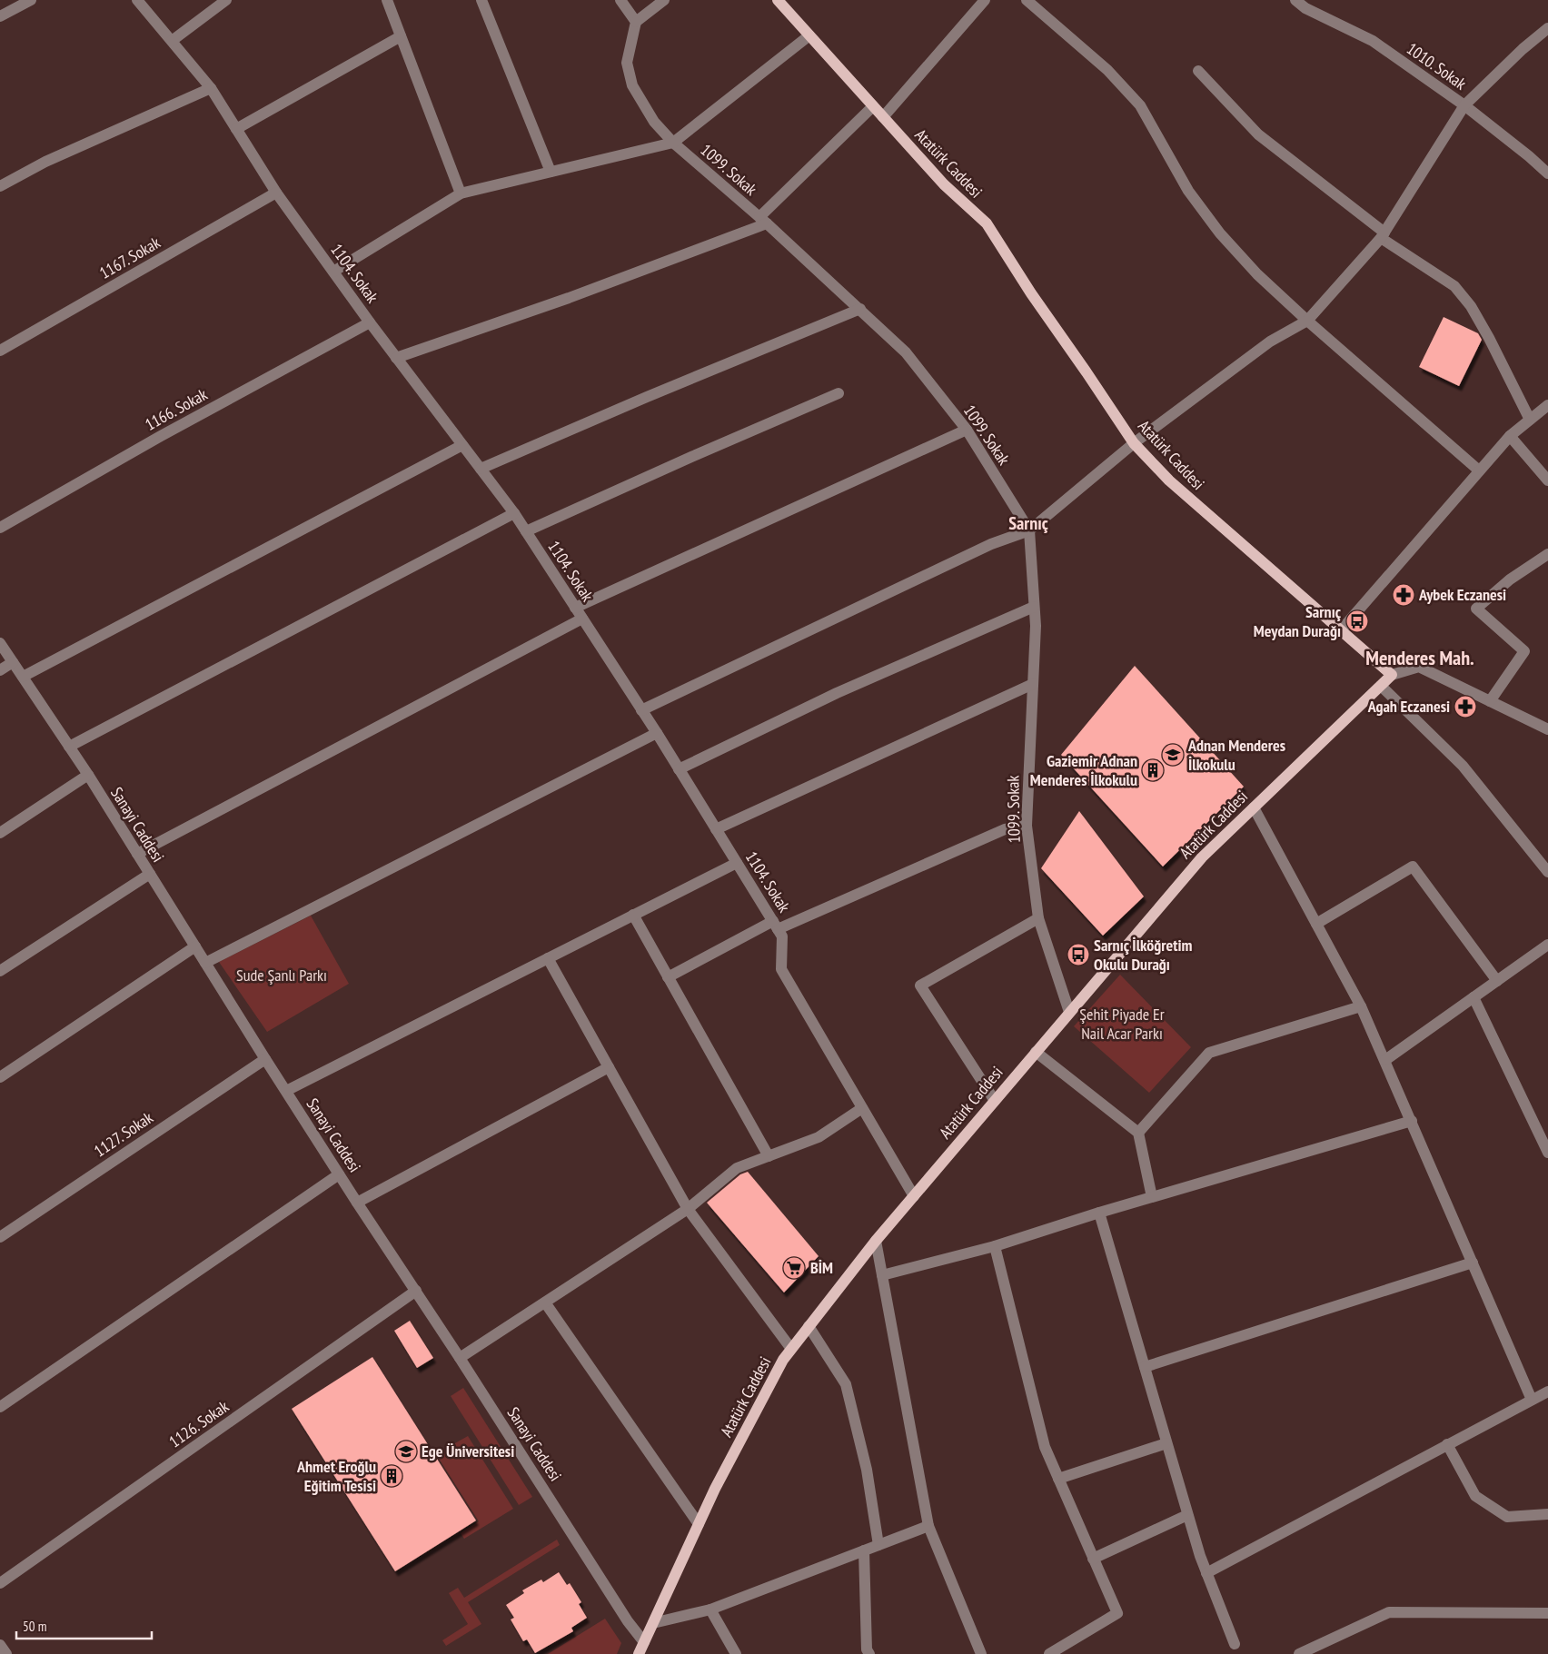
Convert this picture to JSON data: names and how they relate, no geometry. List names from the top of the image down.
{
  "streets": {
    "main road": ["Atatürk Caddesi"],
    "street": [
      "1010. Sokak",
      "1099. Sokak",
      "1167. Sokak",
      "1104. Sokak",
      "1166. Sokak",
      "Sanayi Caddesi",
      "1127. Sokak",
      "1126. Sokak"
    ]
  },
  "crossings": [
    ["Atatürk Caddesi", "1099. Sokak"],
    ["Atatürk Caddesi", "1104. Sokak"],
    ["Atatürk Caddesi", "Sanayi Caddesi"],
    ["1167. Sokak", "1104. Sokak"],
    ["1104. Sokak", "1166. Sokak"],
    ["Sanayi Caddesi", "1127. Sokak"],
    ["Sanayi Caddesi", "1126. Sokak"]
  ],
  "districts": ["Sarnıç", "Menderes Mah."],
  "parks": ["Sude Şanlı Parkı", "Şehit Piyade Er Nail Acar Parkı"],
  "places": {
    "pharmacy": ["Aybek Eczanesi", "Agah Eczanesi"],
    "bus stop": ["Sarnıç Meydan Durağı", "Sarnıç İlköğretim Okulu Durağı"],
    "school or university": ["Adnan Menderes İlkokulu", "Ege Üniversitesi"],
    "building": ["Gaziemir Adnan Menderes İlkokulu", "Ahmet Eroğlu Eğitim Tesisi"],
    "supermarket": ["BİM"]
  },
  "scale_bar": "50 m"
}
